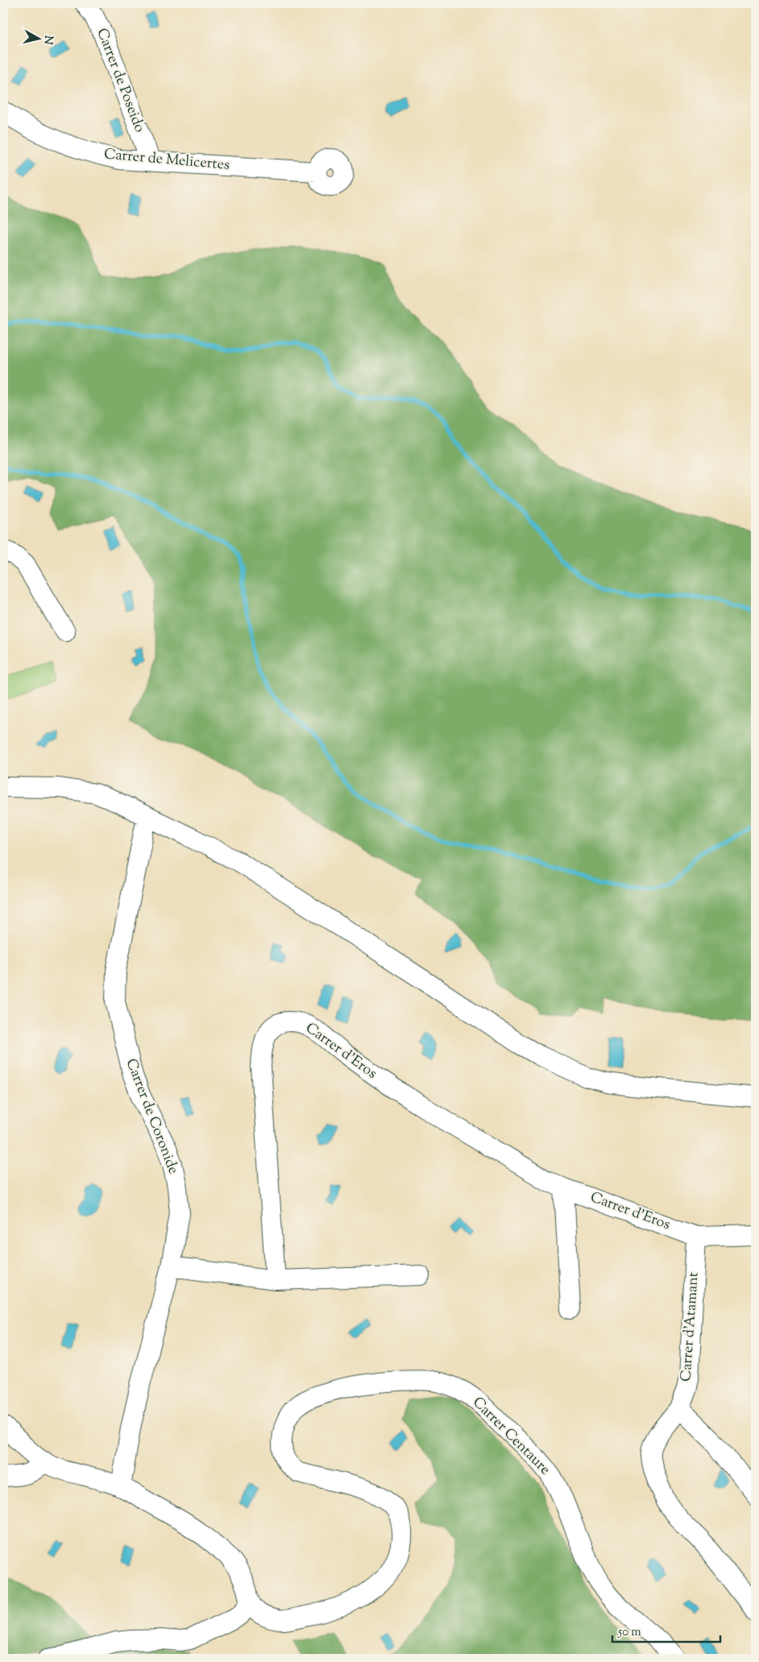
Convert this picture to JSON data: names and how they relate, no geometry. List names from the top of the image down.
{
  "streets": {
    "street": [
      "Carrer de Poseido",
      "Carrer de Melicertes",
      "Carrer d'Eros",
      "Carrer de Coronide",
      "Carrer d'Atamant",
      "Carrer Centaure"
    ]
  },
  "crossings": [
    ["Carrer de Poseido", "Carrer de Melicertes"],
    ["Carrer d'Eros", "Carrer d'Atamant"]
  ],
  "scale_bar": "50 m",
  "north": "right"
}
